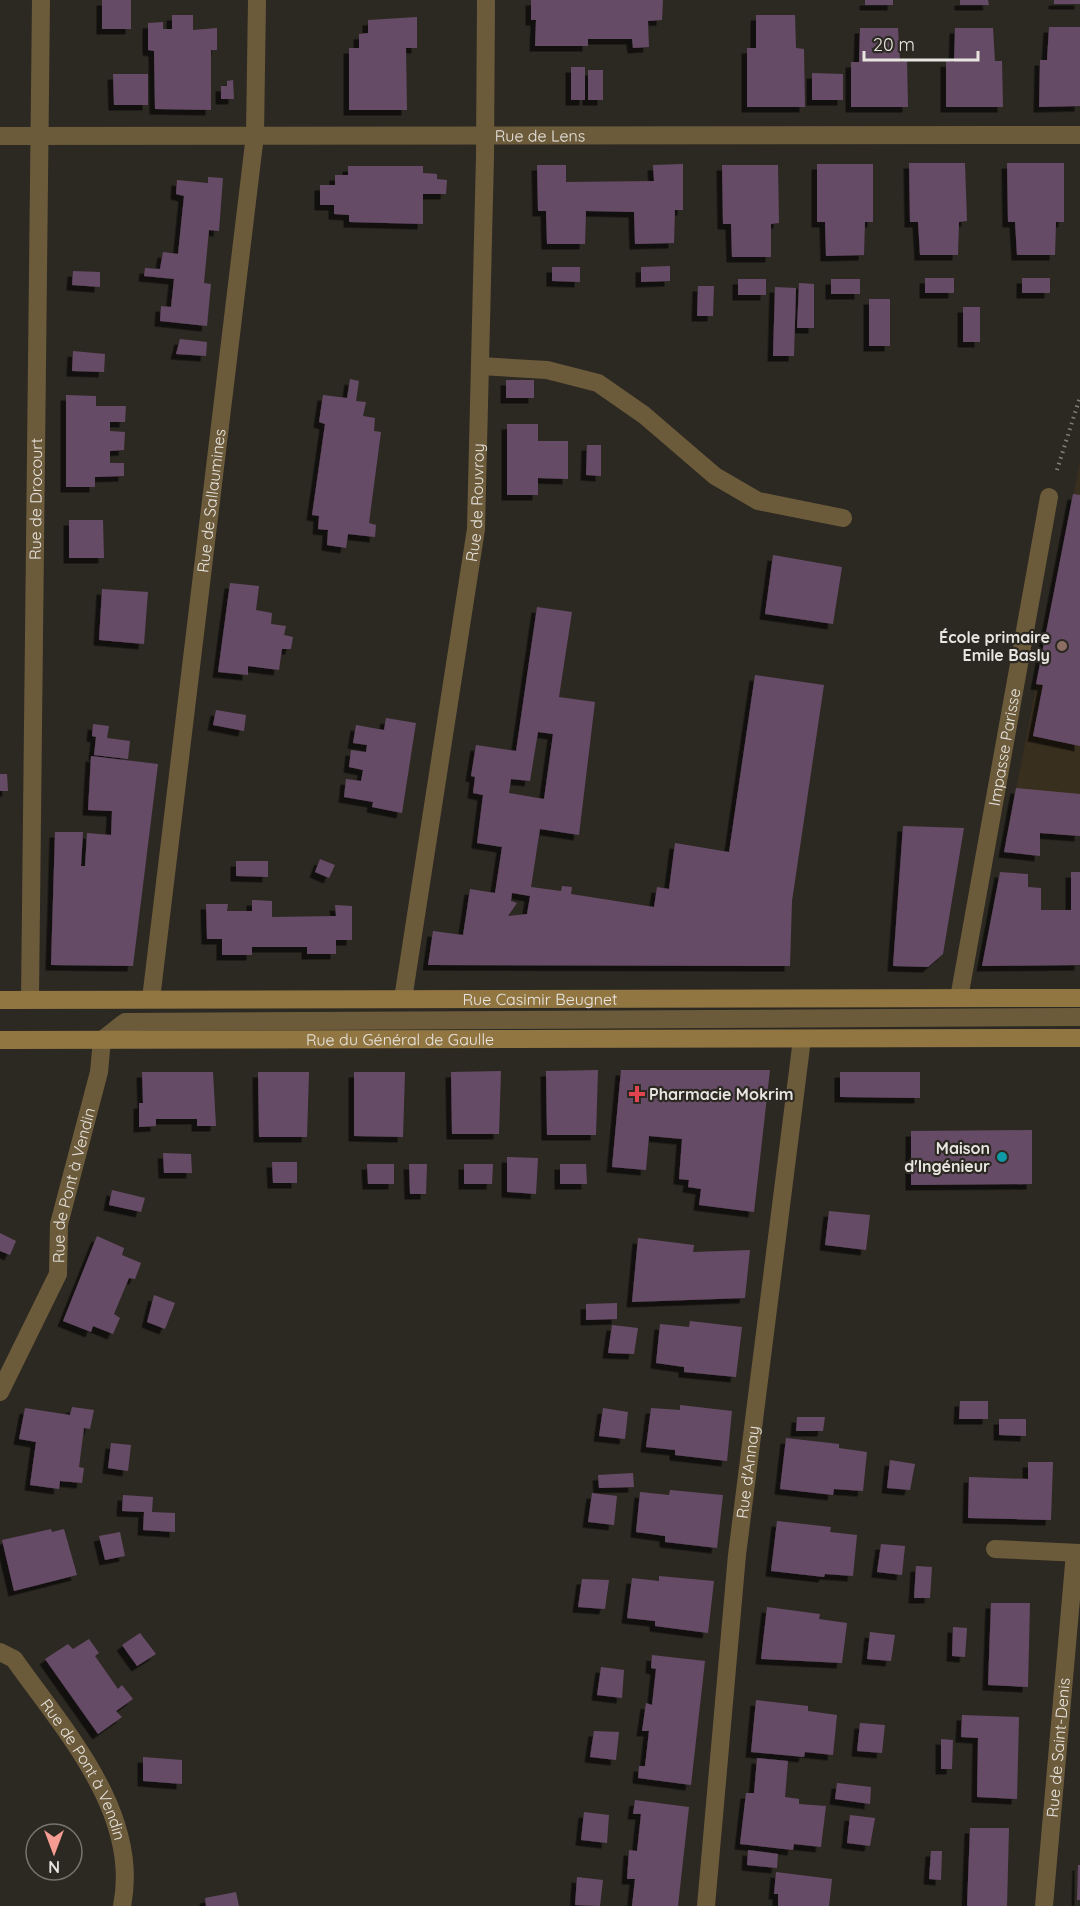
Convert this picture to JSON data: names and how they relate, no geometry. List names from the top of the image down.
{
  "streets": {
    "main road": ["Rue Casimir Beugnet", "Rue du Général de Gaulle"],
    "street": [
      "Rue de Lens",
      "Rue de Drocourt",
      "Rue de Sallaumines",
      "Rue de Rouvroy",
      "Impasse Parisse",
      "Rue de Pont à Vendin",
      "Rue d'Annay",
      "Rue de Saint-Denis"
    ]
  },
  "crossings": [
    ["Rue de Lens", "Rue de Drocourt"],
    ["Rue de Lens", "Rue de Sallaumines"],
    ["Rue de Lens", "Rue de Rouvroy"],
    ["Rue de Drocourt", "Rue Casimir Beugnet"],
    ["Rue de Sallaumines", "Rue Casimir Beugnet"],
    ["Rue de Rouvroy", "Rue Casimir Beugnet"],
    ["Impasse Parisse", "Rue Casimir Beugnet"],
    ["Rue du Général de Gaulle", "Rue de Pont à Vendin"],
    ["Rue du Général de Gaulle", "Rue d'Annay"]
  ],
  "places": {
    "other": ["École primaire Emile Basly", "Maison d'Ingénieur"],
    "health": ["Pharmacie Mokrim"]
  },
  "scale_bar": "20 m",
  "north": "bottom"
}
